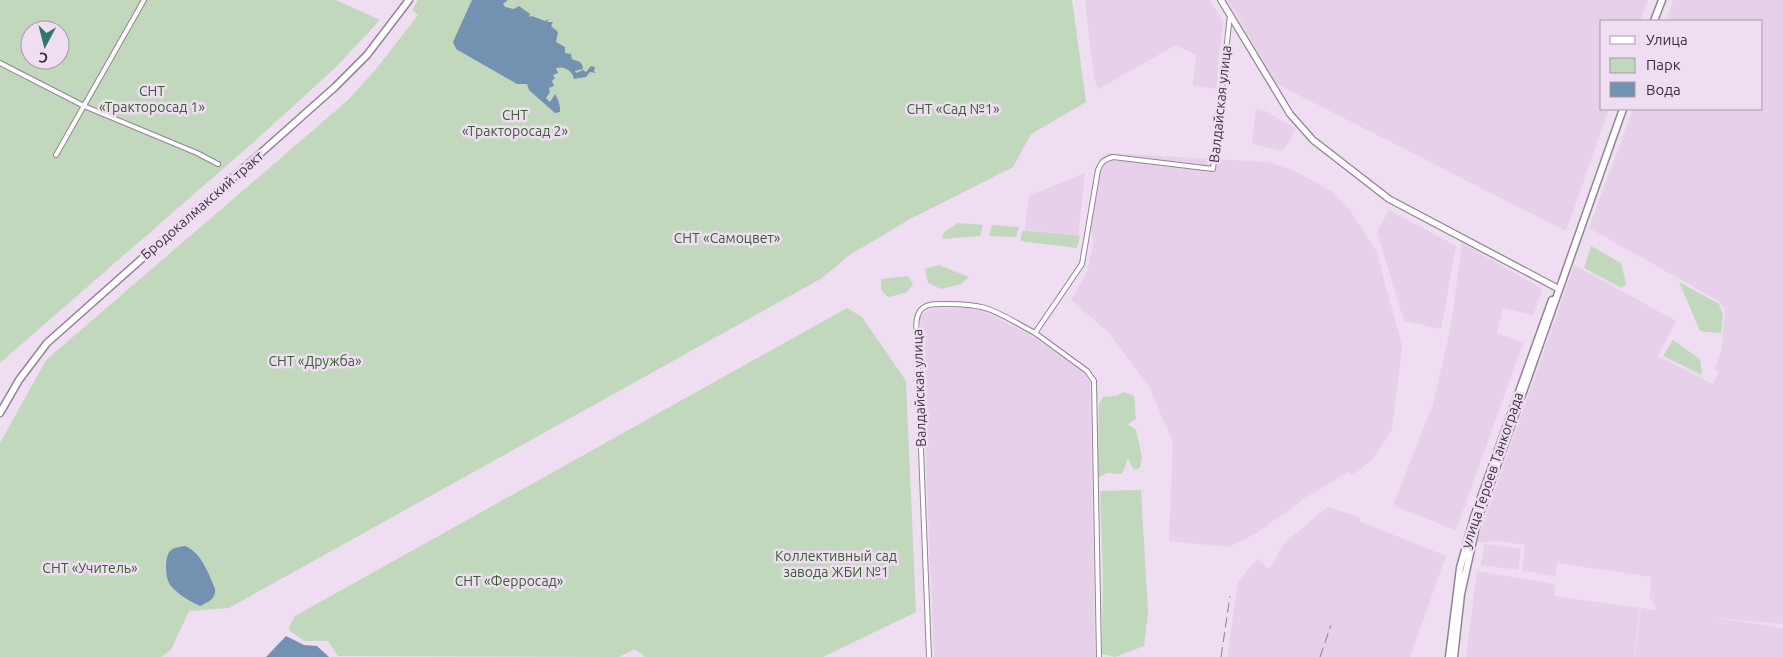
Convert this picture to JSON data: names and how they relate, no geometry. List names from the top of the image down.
{
  "streets": {
    "main road": ["Бродокалмакский тракт", "улица Героев Танкограда"],
    "street": ["Валдайская улица"]
  },
  "crossings": [
    ["Валдайская улица", "улица Героев Танкограда"]
  ],
  "parks": [
    "СНТ «Тракторосад 1»",
    "СНТ «Сад №1»",
    "СНТ «Тракторосад 2»",
    "СНТ «Самоцвет»",
    "СНТ «Дружба»",
    "Коллективный сад завода ЖБИ №1",
    "СНТ «Учитель»",
    "СНТ «Ферросад»"
  ],
  "legend": ["Улица", "Парк", "Вода"],
  "north": "bottom"
}
